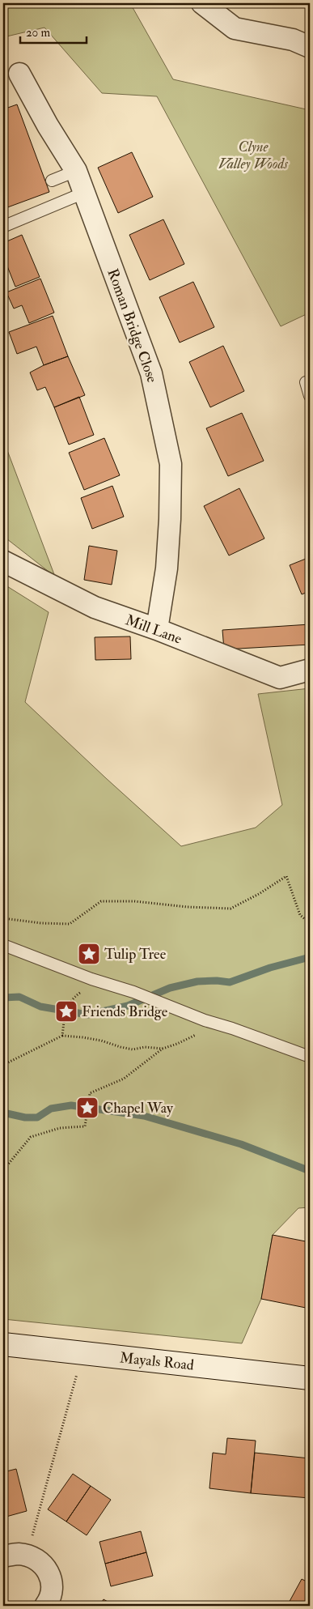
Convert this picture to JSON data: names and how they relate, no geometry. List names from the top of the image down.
{
  "streets": {
    "main road": ["Mayals Road"],
    "street": ["Roman Bridge Close", "Mill Lane"]
  },
  "crossings": [
    ["Roman Bridge Close", "Mill Lane"]
  ],
  "parks": ["Clyne Valley Woods"],
  "places": {
    "place": ["Tulip Tree", "Friends Bridge", "Chapel Way"]
  },
  "scale_bar": "20 m"
}
